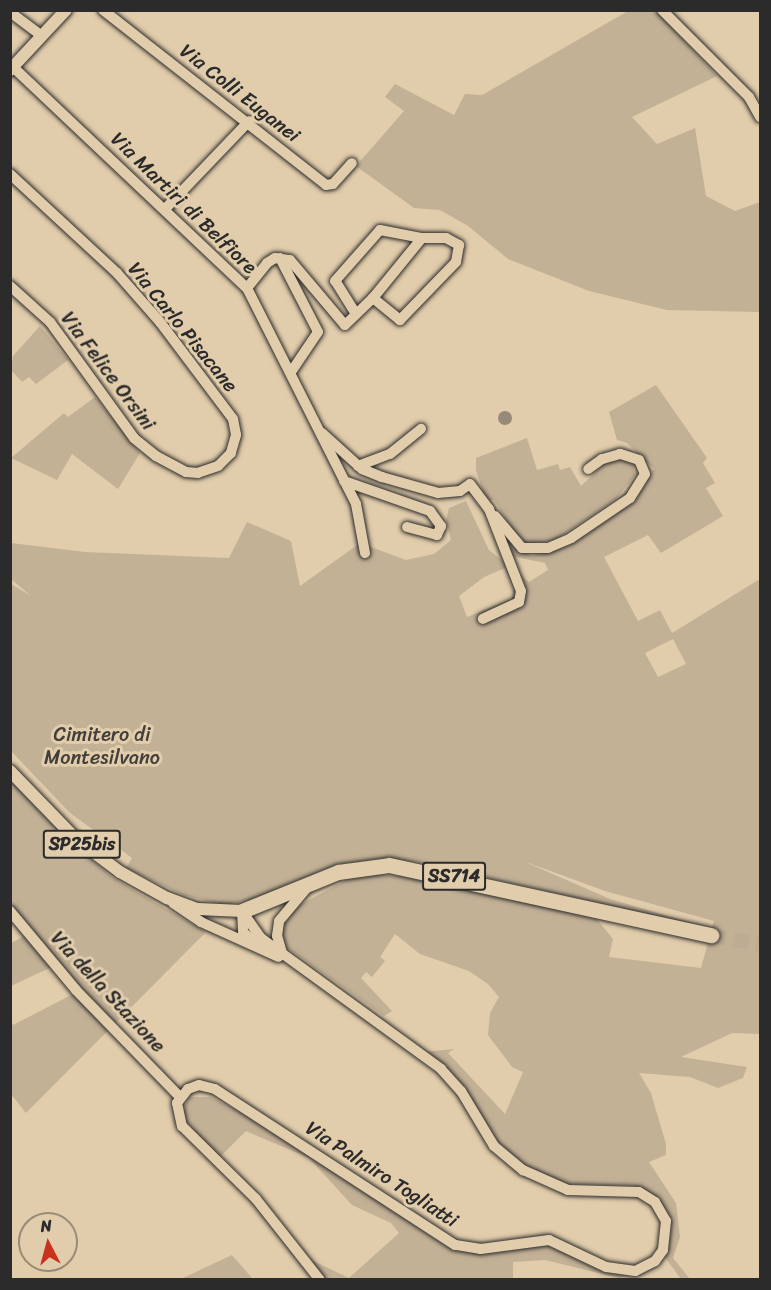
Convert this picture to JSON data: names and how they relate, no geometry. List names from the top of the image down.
{
  "streets": {
    "highway": ["SS714"],
    "main road": ["SP25bis", "Via Palmiro Togliatti"],
    "street": [
      "Via Colli Euganei",
      "Via Martiri di Belfiore",
      "Via Carlo Pisacane",
      "Via Felice Orsini",
      "Via della Stazione"
    ]
  },
  "crossings": [
    ["Via Carlo Pisacane", "Via Felice Orsini"],
    ["SS714", "Via Palmiro Togliatti"],
    ["Via della Stazione", "Via Palmiro Togliatti"]
  ],
  "parks": ["Cimitero di Montesilvano"],
  "north": "top"
}
